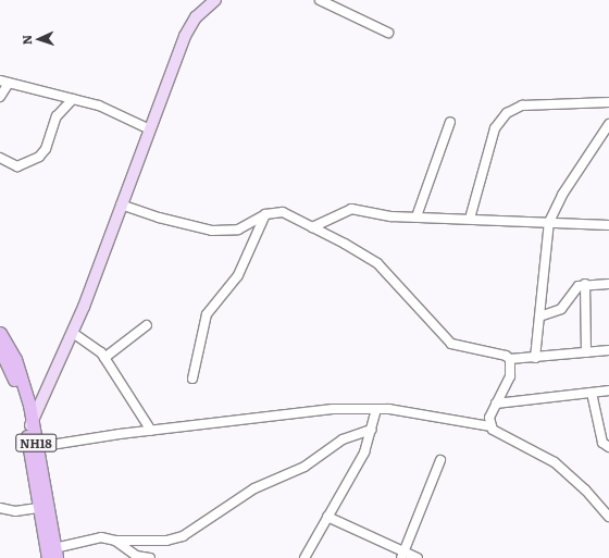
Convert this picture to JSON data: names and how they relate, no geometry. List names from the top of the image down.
{
  "streets": {
    "highway": ["NH18"]
  },
  "north": "left"
}
